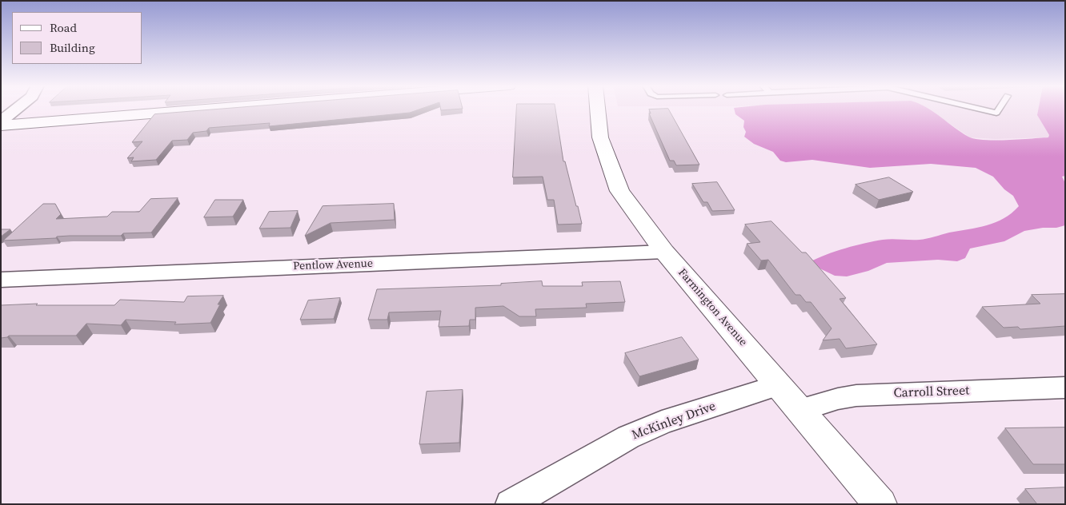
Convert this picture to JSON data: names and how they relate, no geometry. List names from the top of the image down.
{
  "streets": {
    "main road": ["Farmington Avenue"],
    "street": ["Pentlow Avenue", "Carroll Street", "McKinley Drive"]
  },
  "crossings": [
    ["Pentlow Avenue", "Farmington Avenue"],
    ["Farmington Avenue", "Carroll Street"],
    ["Farmington Avenue", "McKinley Drive"]
  ],
  "legend": ["Road", "Building"]
}
